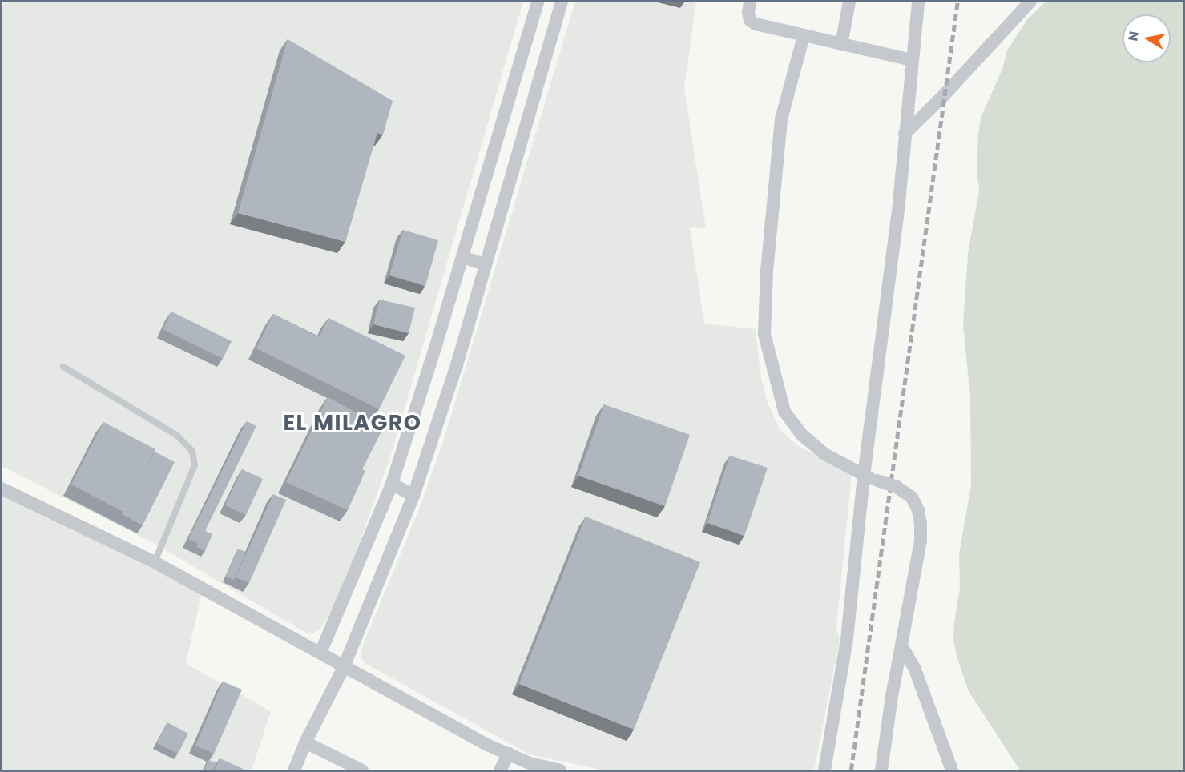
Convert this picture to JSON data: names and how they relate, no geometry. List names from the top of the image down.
{
  "districts": ["EL MILAGRO"],
  "north": "left"
}
